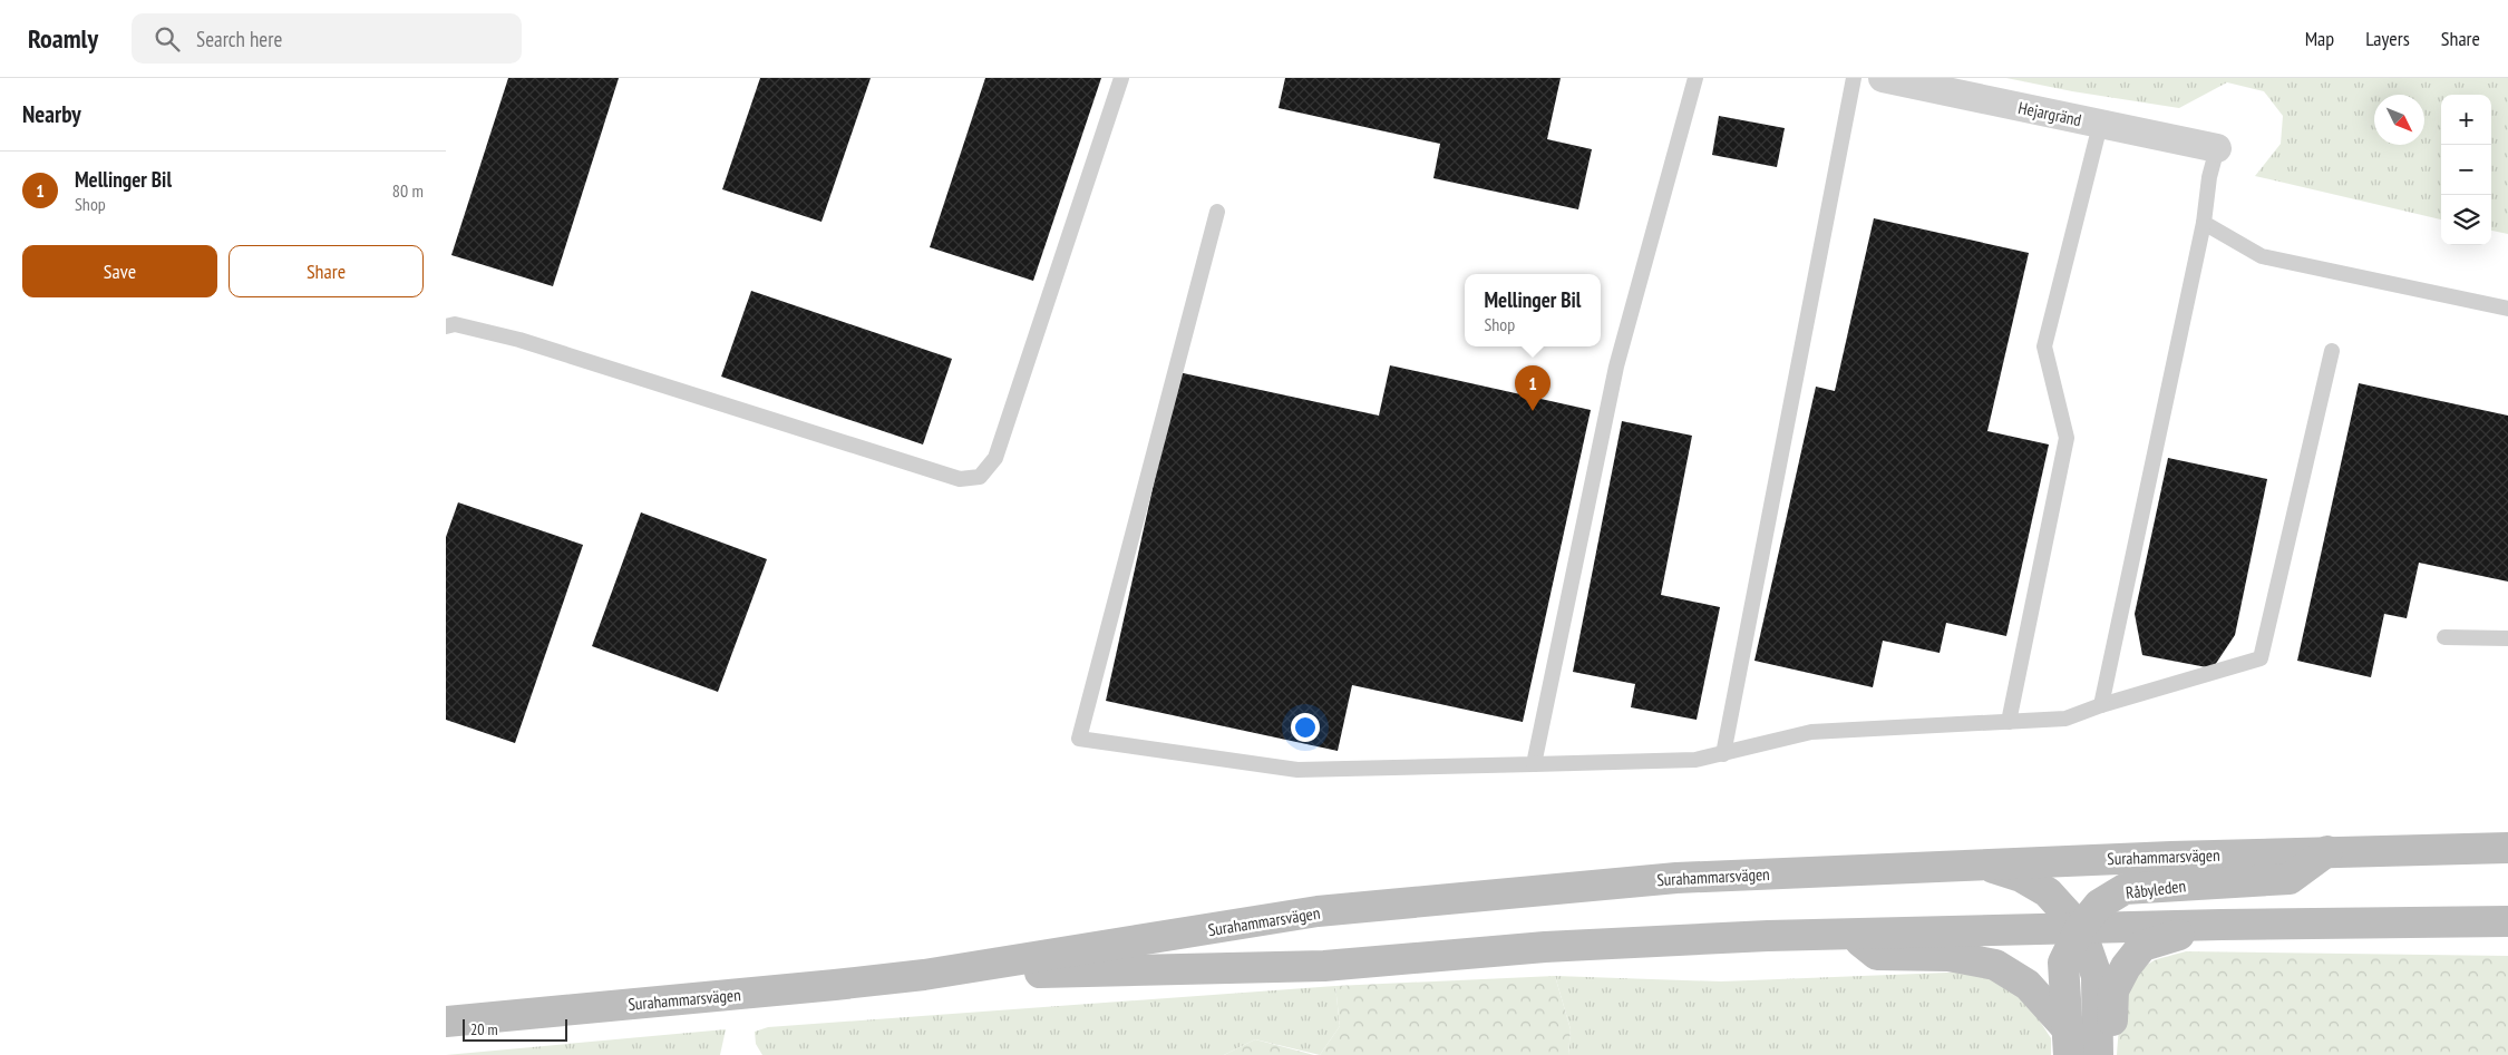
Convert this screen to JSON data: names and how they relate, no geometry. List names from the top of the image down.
{
  "streets": {
    "main road": ["Surahammarsvägen", "Råbyleden"],
    "street": ["Hejargränd"]
  },
  "crossings": [
    ["Surahammarsvägen", "Råbyleden"]
  ],
  "scale_bar": "20 m",
  "north": "bottom right",
  "page": {
    "header": "Roamly",
    "search": "Search here",
    "nav": ["Map", "Layers", "Share"],
    "heading": "Nearby",
    "map_buttons": ["+", "−"],
    "list": [
      {
        "mark": "1",
        "name": "Mellinger Bil",
        "note": "Shop",
        "value": "80 m"
      }
    ],
    "buttons": ["Save", "Share"],
    "popup": ["Mellinger Bil", "Shop"],
    "pins": "1",
    "scale": "20 m"
  }
}
